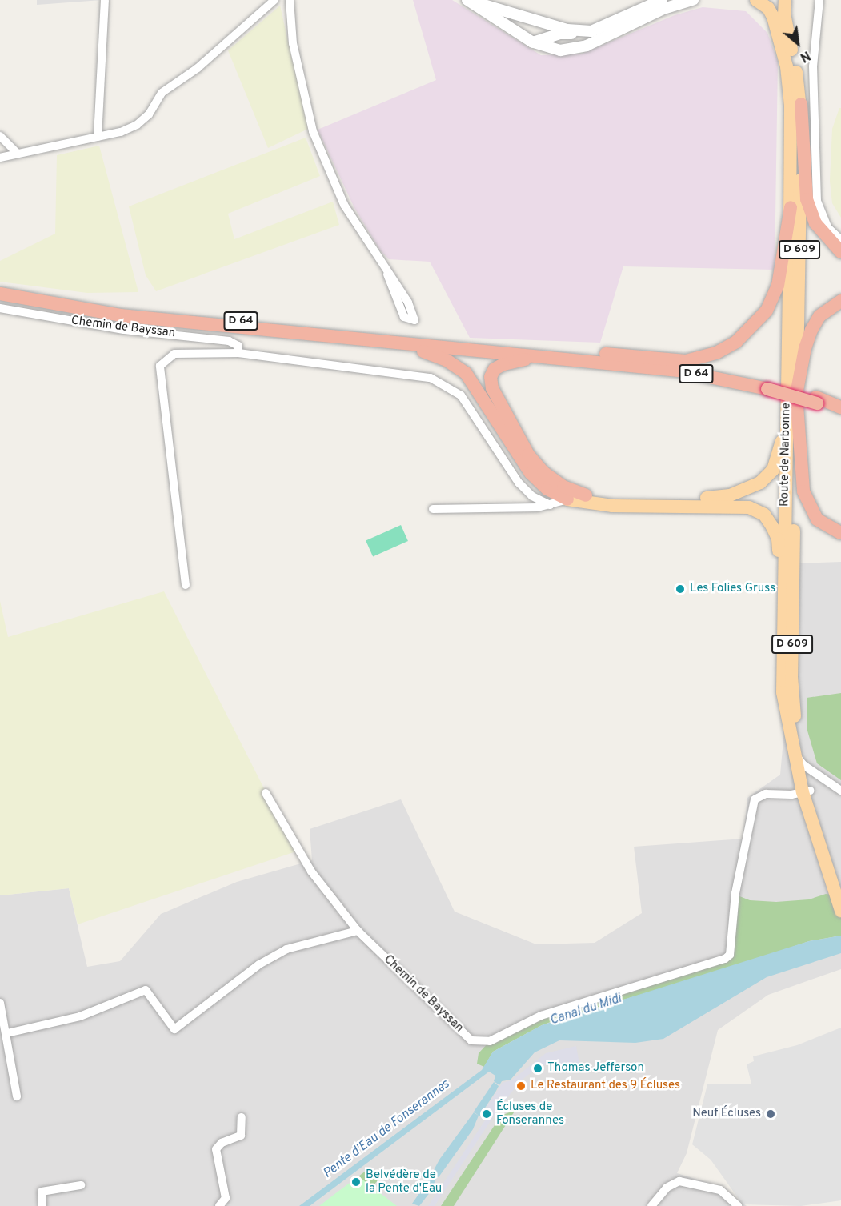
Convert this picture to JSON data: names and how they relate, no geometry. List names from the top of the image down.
{
  "streets": {
    "highway": ["D 64"],
    "main road": ["D 609", "Route de Narbonne"],
    "street": ["Chemin de Bayssan"]
  },
  "crossings": [
    ["Chemin de Bayssan", "Route de Narbonne"]
  ],
  "water": ["Canal du Midi", "Pente d'Eau de Fonserannes"],
  "places": [
    "Les Folies Gruss",
    "Thomas Jefferson",
    "Le Restaurant des 9 Écluses",
    "Écluses de Fonserannes",
    "Neuf Écluses",
    "Belvédère de la Pente d'Eau"
  ],
  "north": "bottom right"
}
